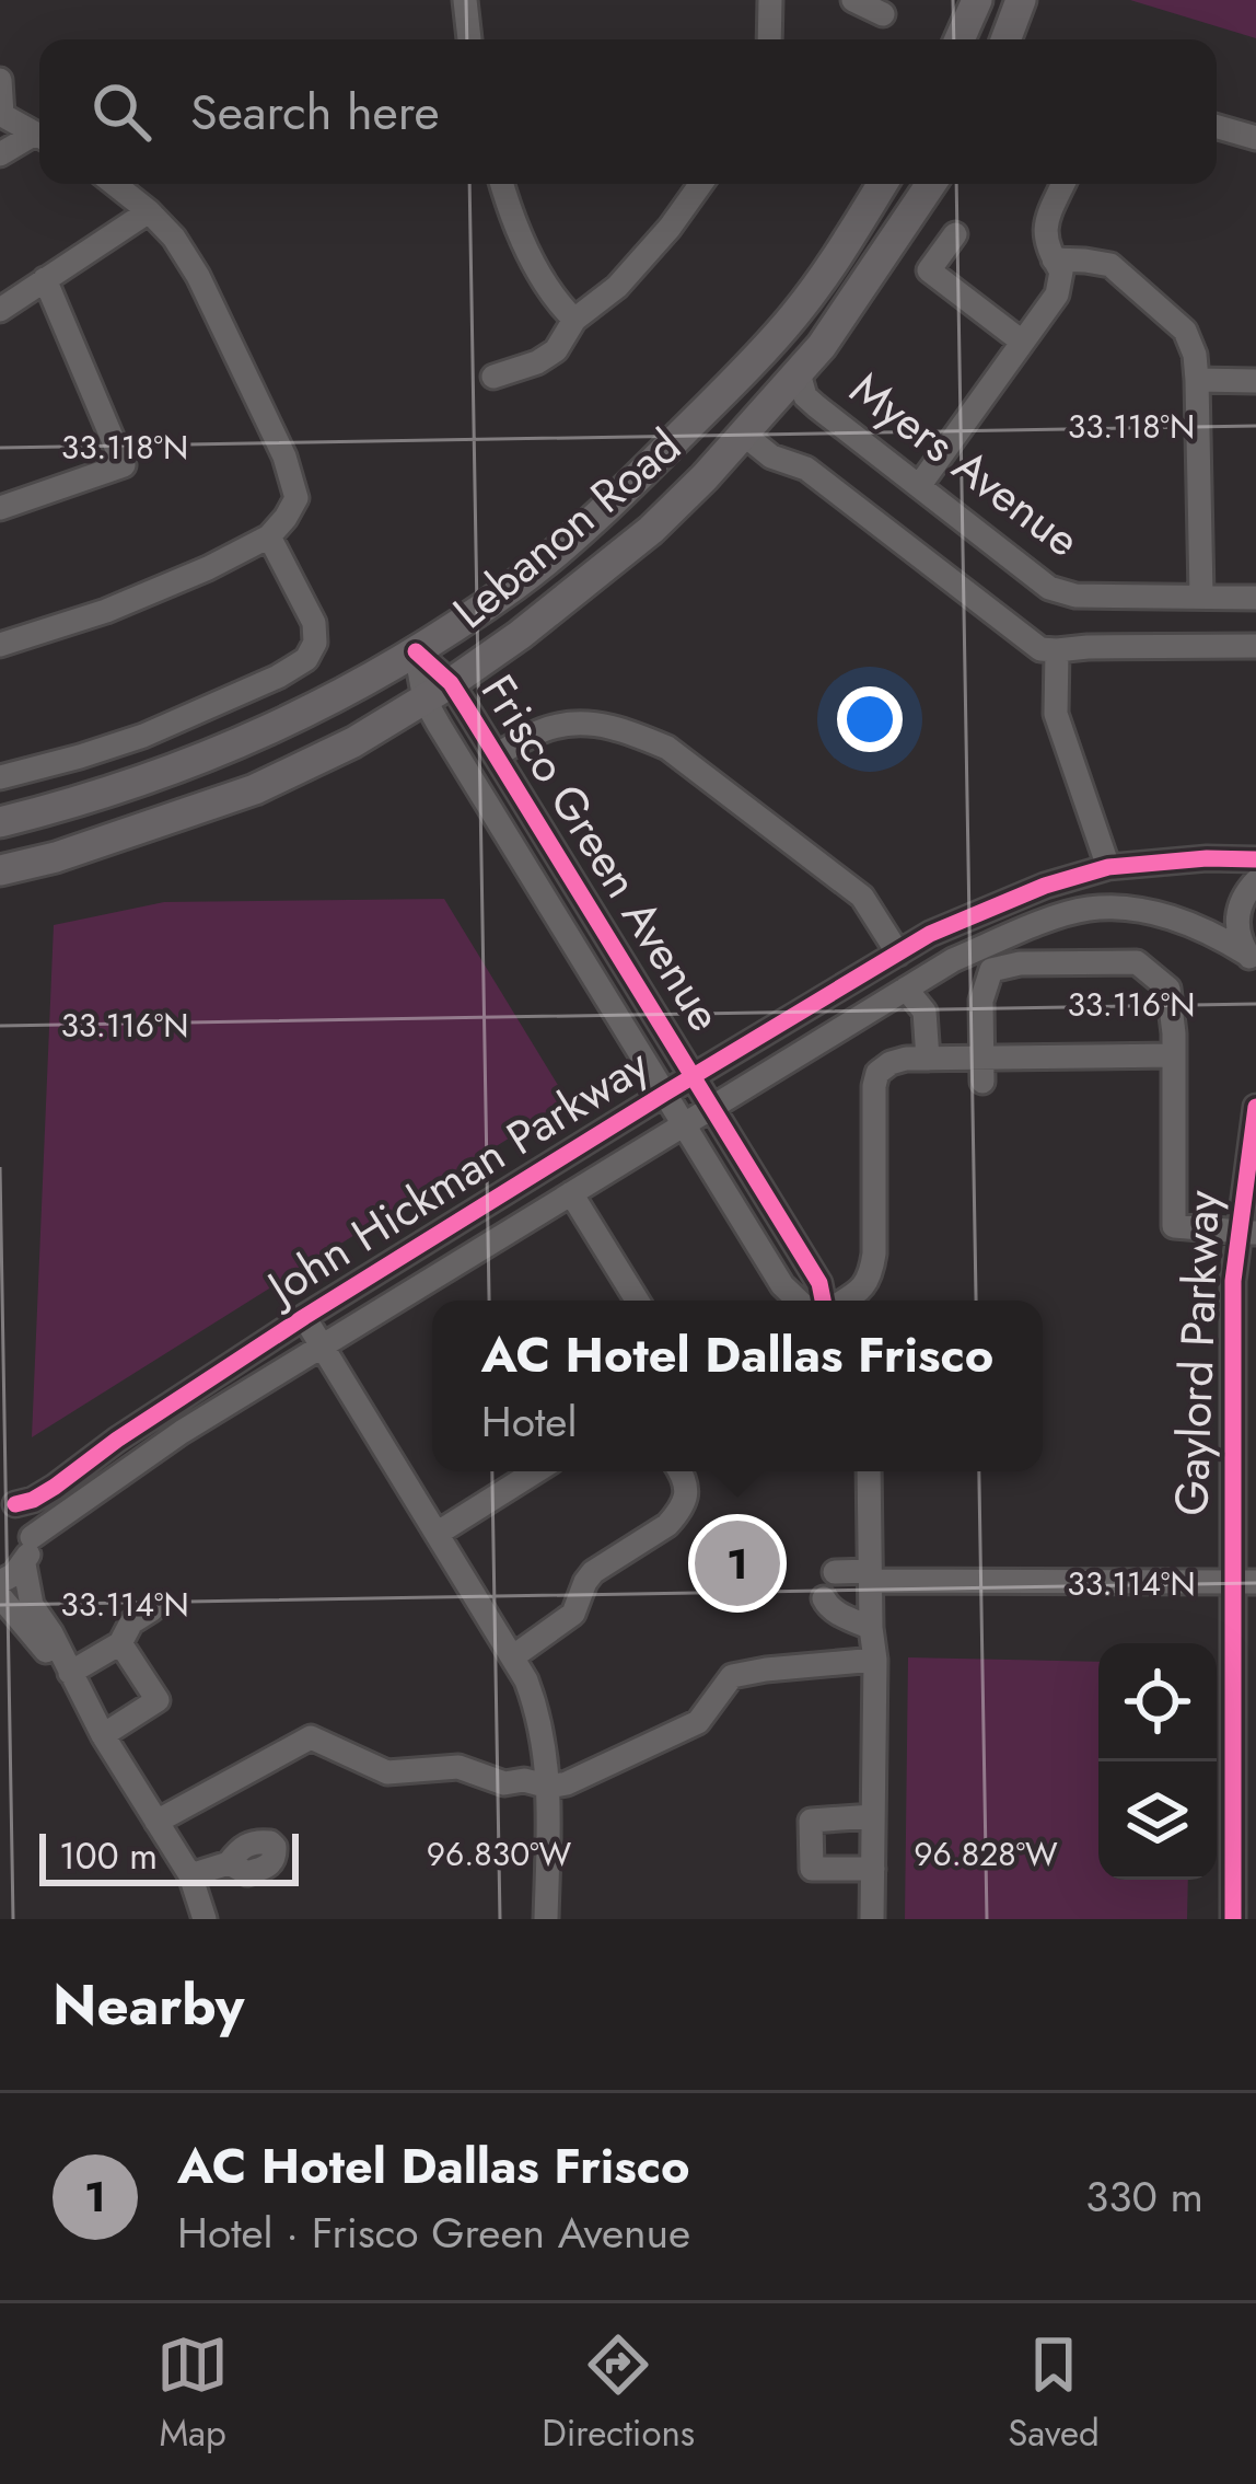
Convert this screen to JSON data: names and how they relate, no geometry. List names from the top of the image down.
{
  "streets": {
    "main road": ["Lebanon Road"],
    "street": [
      "Myers Avenue",
      "Frisco Green Avenue",
      "John Hickman Parkway",
      "Gaylord Parkway"
    ]
  },
  "crossings": [
    ["Myers Avenue", "Lebanon Road"],
    ["Lebanon Road", "Frisco Green Avenue"],
    ["Frisco Green Avenue", "John Hickman Parkway"]
  ],
  "scale_bar": "100 m",
  "page": {
    "search": "Search here",
    "popup": ["AC Hotel Dallas Frisco", "Hotel"],
    "pins": "1",
    "scale": "100 m",
    "heading": "Nearby",
    "list": [
      {
        "mark": "1",
        "name": "AC Hotel Dallas Frisco",
        "note": "Hotel · Frisco Green Avenue",
        "value": "330 m"
      }
    ],
    "nav": ["Map", "Directions", "Saved"]
  },
  "coordinates": [
    "33.118°N",
    "33.116°N",
    "33.114°N",
    "96.830°W",
    "96.828°W"
  ]
}
